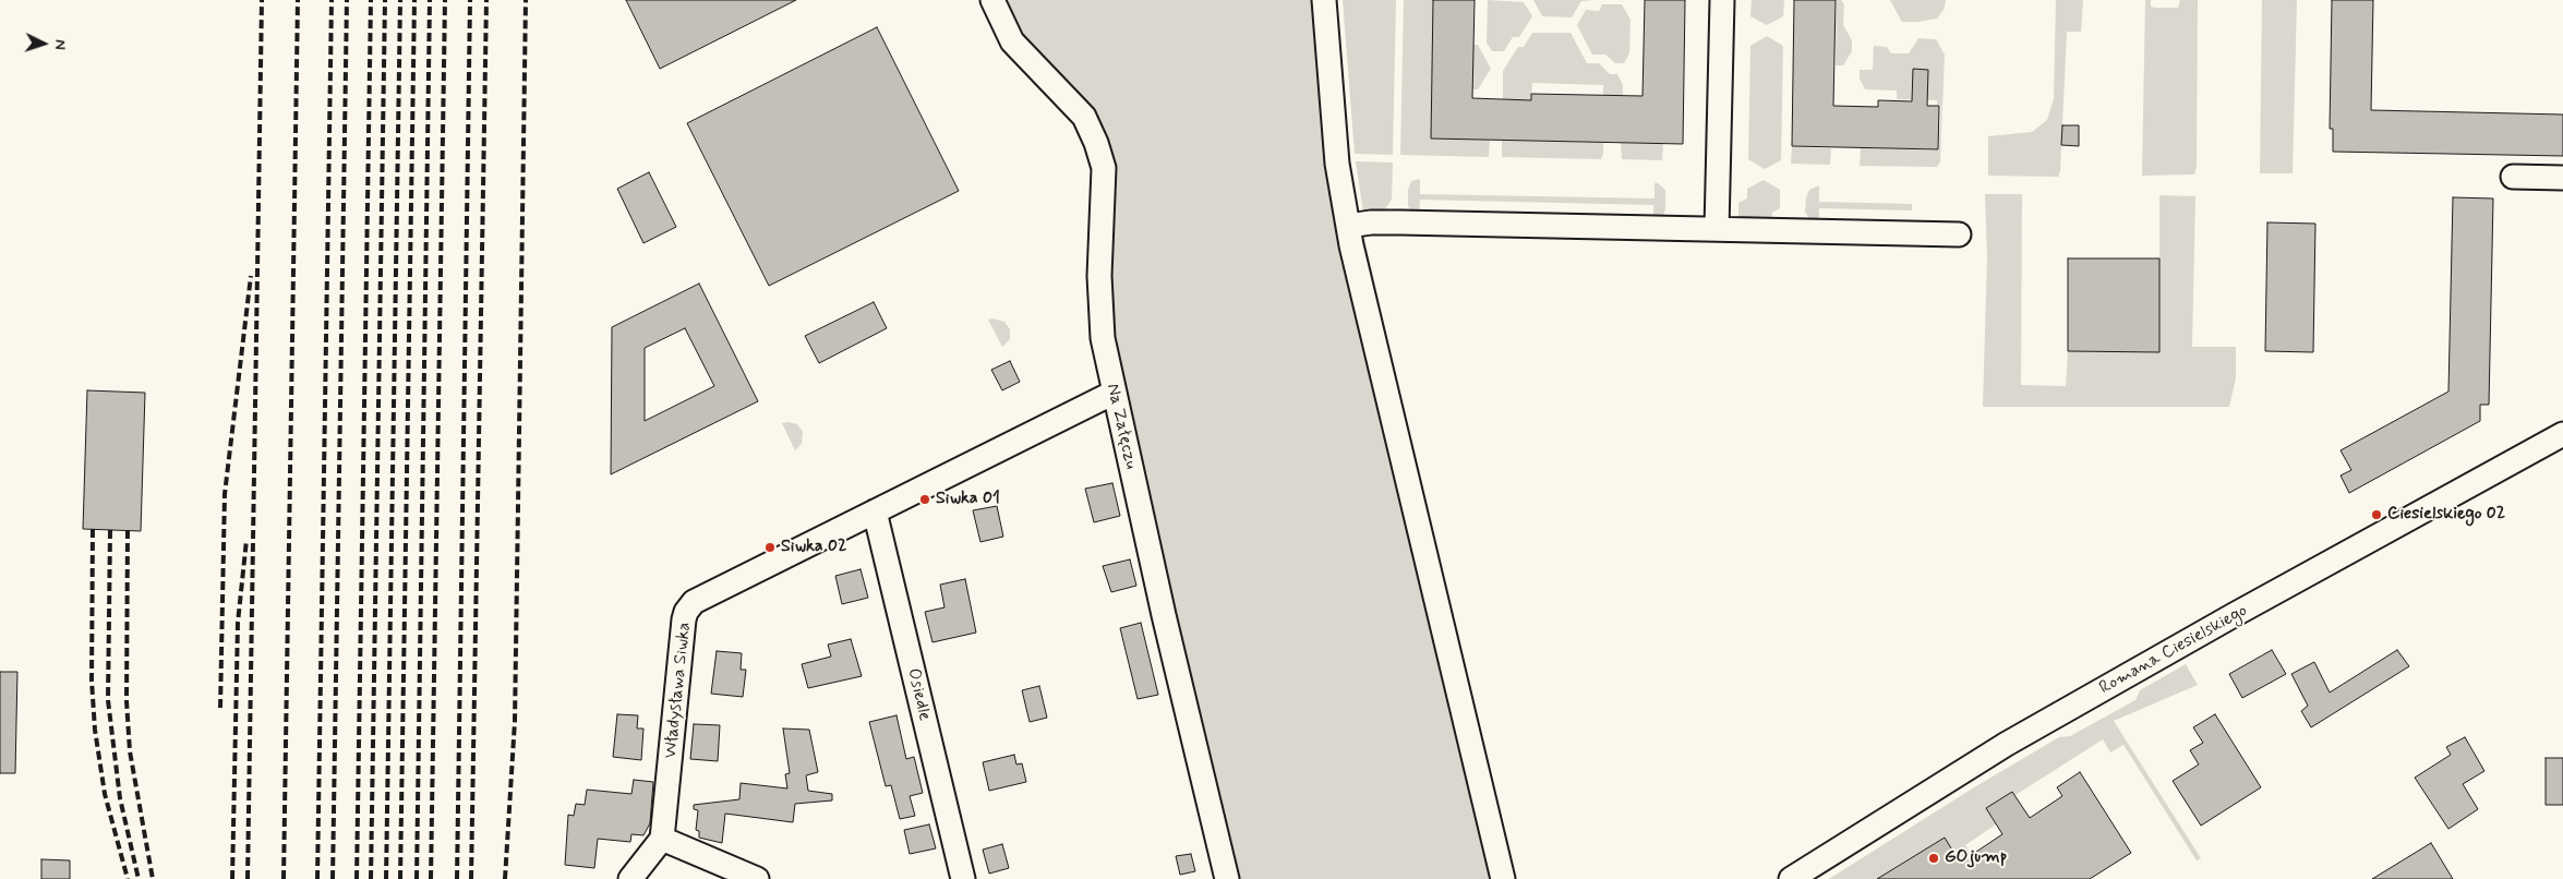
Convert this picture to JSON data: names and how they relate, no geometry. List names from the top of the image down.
{
  "streets": {
    "street": [
      "Na Załęczu",
      "Romana Ciesielskiego",
      "Władysława Siwka",
      "Osiedle"
    ]
  },
  "crossings": [
    ["Na Załęczu", "Władysława Siwka"],
    ["Władysława Siwka", "Osiedle"]
  ],
  "places": [
    "Siwka 01",
    "Ciesielskiego 02",
    "Siwka 02",
    "GOjump"
  ],
  "north": "right"
}
